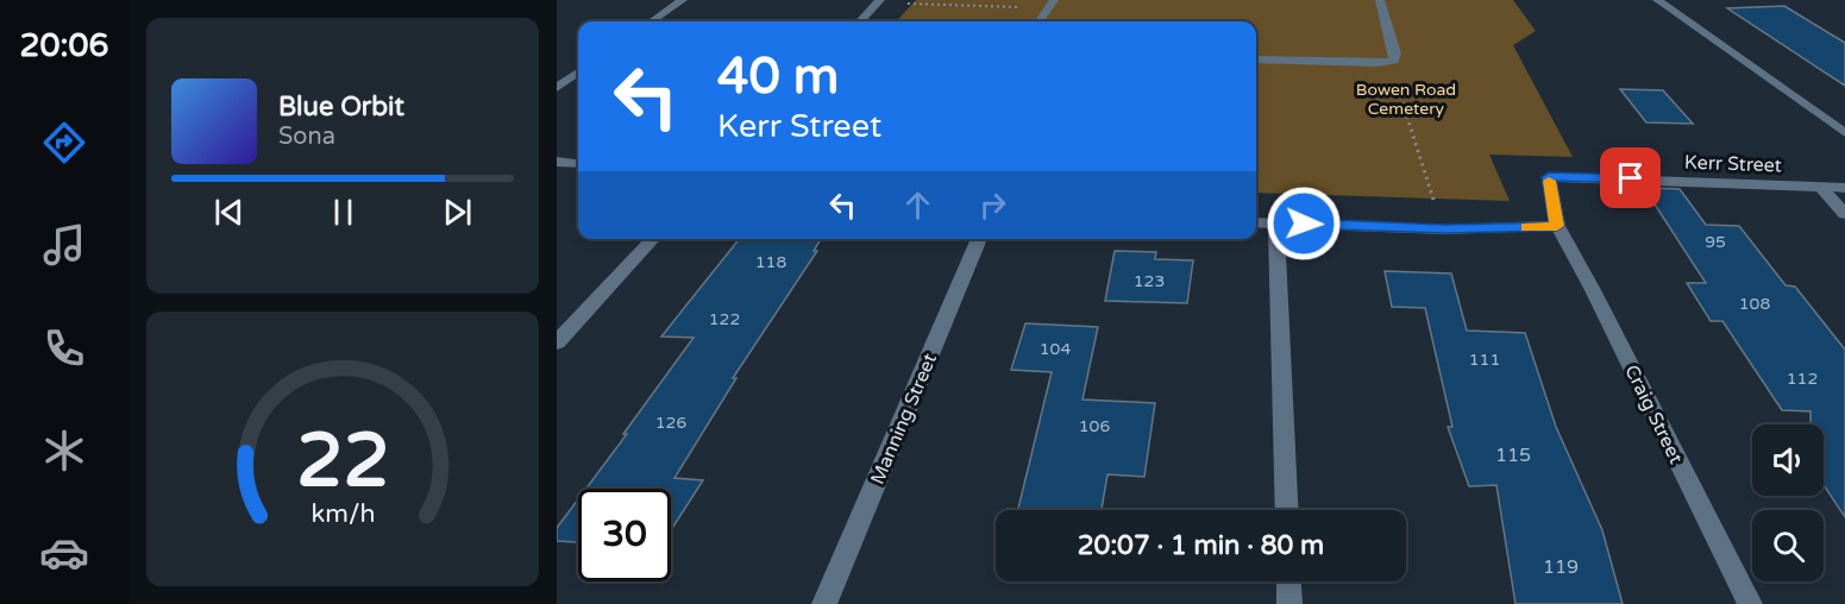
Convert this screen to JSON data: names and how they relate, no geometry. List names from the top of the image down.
{
  "streets": {
    "street": ["Kerr Street", "Craig Street", "Manning Street"]
  },
  "crossings": [
    ["Kerr Street", "Craig Street"]
  ],
  "parks": ["Bowen Road Cemetery"],
  "house_numbers": [
    "95",
    "118",
    "123",
    "108",
    "122",
    "104",
    "111",
    "112",
    "126",
    "106",
    "115",
    "119"
  ],
  "page": {
    "tabs": "20:06",
    "turn": ["40 m", "Kerr Street"],
    "song": ["Blue Orbit", "Sona"],
    "limit": "30",
    "trip": "20:07 · 1 min · 80 m",
    "gauge": ["22", "km/h"]
  }
}
